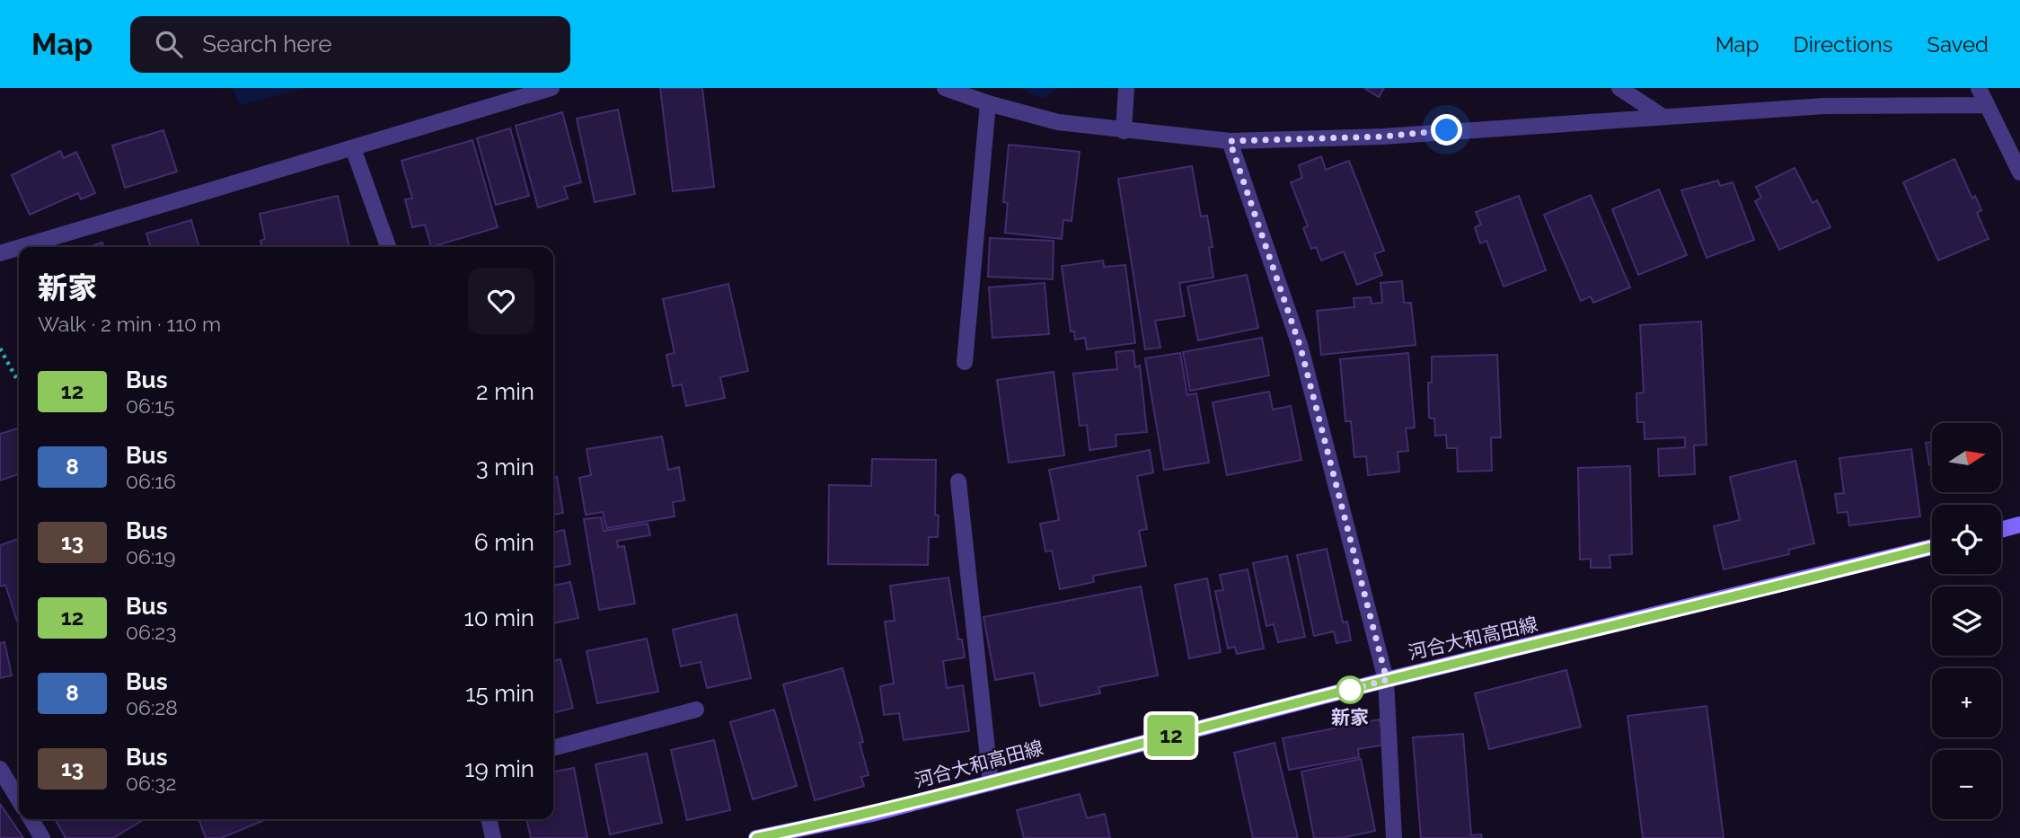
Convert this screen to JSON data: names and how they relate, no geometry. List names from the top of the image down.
{
  "streets": {
    "main road": ["河合大和高田線"]
  },
  "places": ["新家"],
  "lines": ["bus line 12"],
  "north": "right",
  "page": {
    "header": "Map",
    "search": "Search here",
    "nav": ["Map", "Directions", "Saved"],
    "on_map": "12",
    "heading": ["新家", "Walk · 2 min · 110 m"],
    "list": [
      {
        "mark": "12",
        "name": "Bus",
        "note": "06:15",
        "value": "2 min"
      },
      {
        "mark": "8",
        "name": "Bus",
        "note": "06:16",
        "value": "3 min"
      },
      {
        "mark": "13",
        "name": "Bus",
        "note": "06:19",
        "value": "6 min"
      },
      {
        "mark": "12",
        "name": "Bus",
        "note": "06:23",
        "value": "10 min"
      },
      {
        "mark": "8",
        "name": "Bus",
        "note": "06:28",
        "value": "15 min"
      },
      {
        "mark": "13",
        "name": "Bus",
        "note": "06:32",
        "value": "19 min"
      }
    ],
    "map_buttons": ["+", "−"]
  }
}
